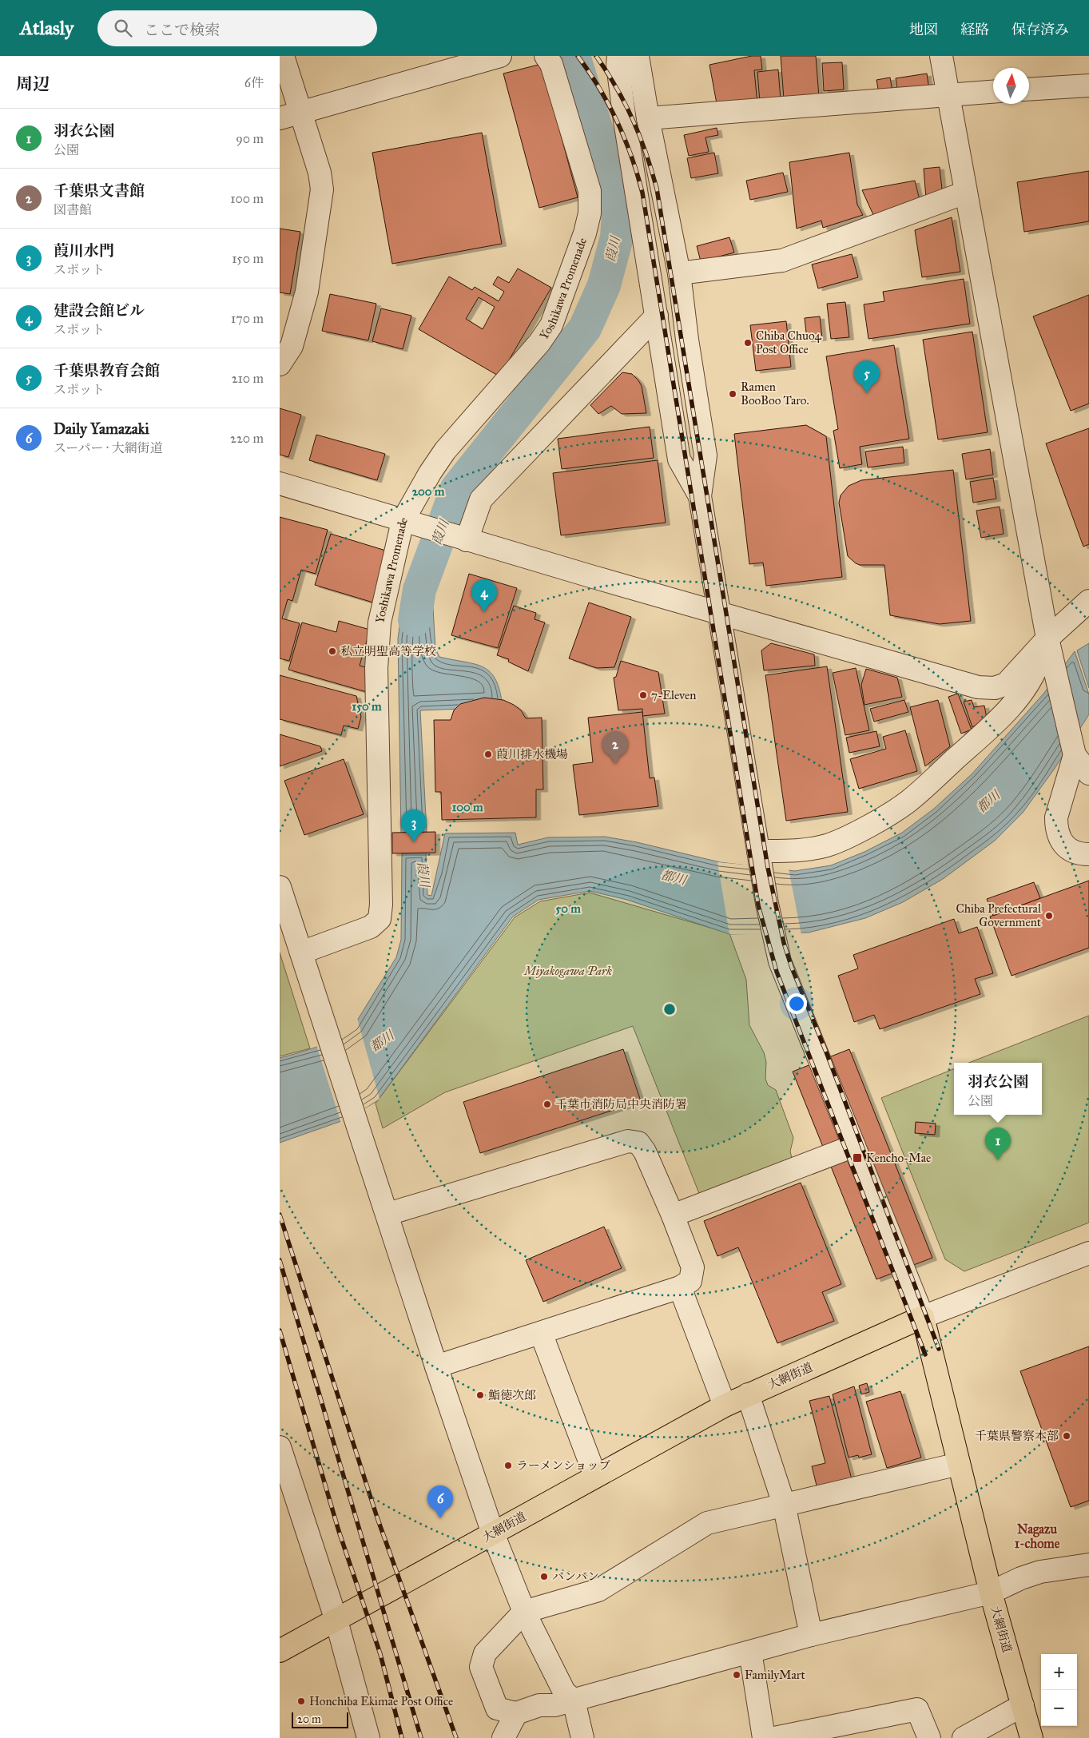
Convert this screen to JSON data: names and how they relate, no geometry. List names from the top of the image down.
{
  "streets": {
    "main road": ["大網街道"],
    "street": ["Yoshikawa Promenade"]
  },
  "districts": ["Nagazu 1-chome"],
  "water": ["葭川", "都川"],
  "parks": ["Miyakogawa Park"],
  "places": {
    "other": [
      "Chiba Chuo4 Post Office",
      "Ramen BooBoo Taro.",
      "私立明聖高等学校",
      "7-Eleven",
      "葭川排水機場",
      "Chiba Prefectural Government",
      "千葉市消防局中央消防署",
      "鮨徳次郎",
      "千葉県警察本部",
      "ラーメンショップ",
      "バンバン",
      "FamilyMart",
      "Honchiba Ekimae Post Office"
    ],
    "transit": ["Kencho-Mae"]
  },
  "scale_bar": "20 m",
  "north": "top",
  "page": {
    "header": "Atlasly",
    "search": "ここで検索",
    "nav": ["地図", "経路", "保存済み"],
    "heading": ["周辺", "6件"],
    "list": [
      {
        "mark": "1",
        "name": "羽衣公園",
        "note": "公園",
        "value": "90 m"
      },
      {
        "mark": "2",
        "name": "千葉県文書館",
        "note": "図書館",
        "value": "100 m"
      },
      {
        "mark": "3",
        "name": "葭川水門",
        "note": "スポット",
        "value": "150 m"
      },
      {
        "mark": "4",
        "name": "建設会館ビル",
        "note": "スポット",
        "value": "170 m"
      },
      {
        "mark": "5",
        "name": "千葉県教育会館",
        "note": "スポット",
        "value": "210 m"
      },
      {
        "mark": "6",
        "name": "Daily Yamazaki",
        "note": "スーパー · 大網街道",
        "value": "220 m"
      }
    ],
    "pins": [
      "5",
      "4",
      "2",
      "3",
      "1",
      "6"
    ],
    "popup": ["羽衣公園", "公園"],
    "map_buttons": ["+", "−"],
    "scale": "20 m"
  },
  "rings": [
    "200 m",
    "150 m",
    "100 m",
    "50 m"
  ]
}
